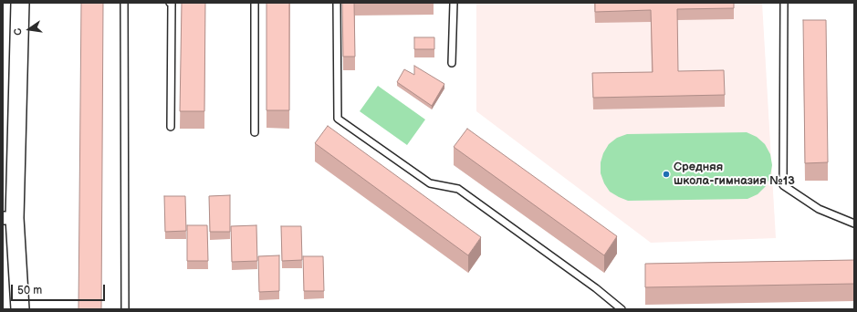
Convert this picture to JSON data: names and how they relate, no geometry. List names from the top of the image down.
{
  "places": ["Средняя школа-гимназия №13"],
  "scale_bar": "50 m",
  "north": "left"
}
